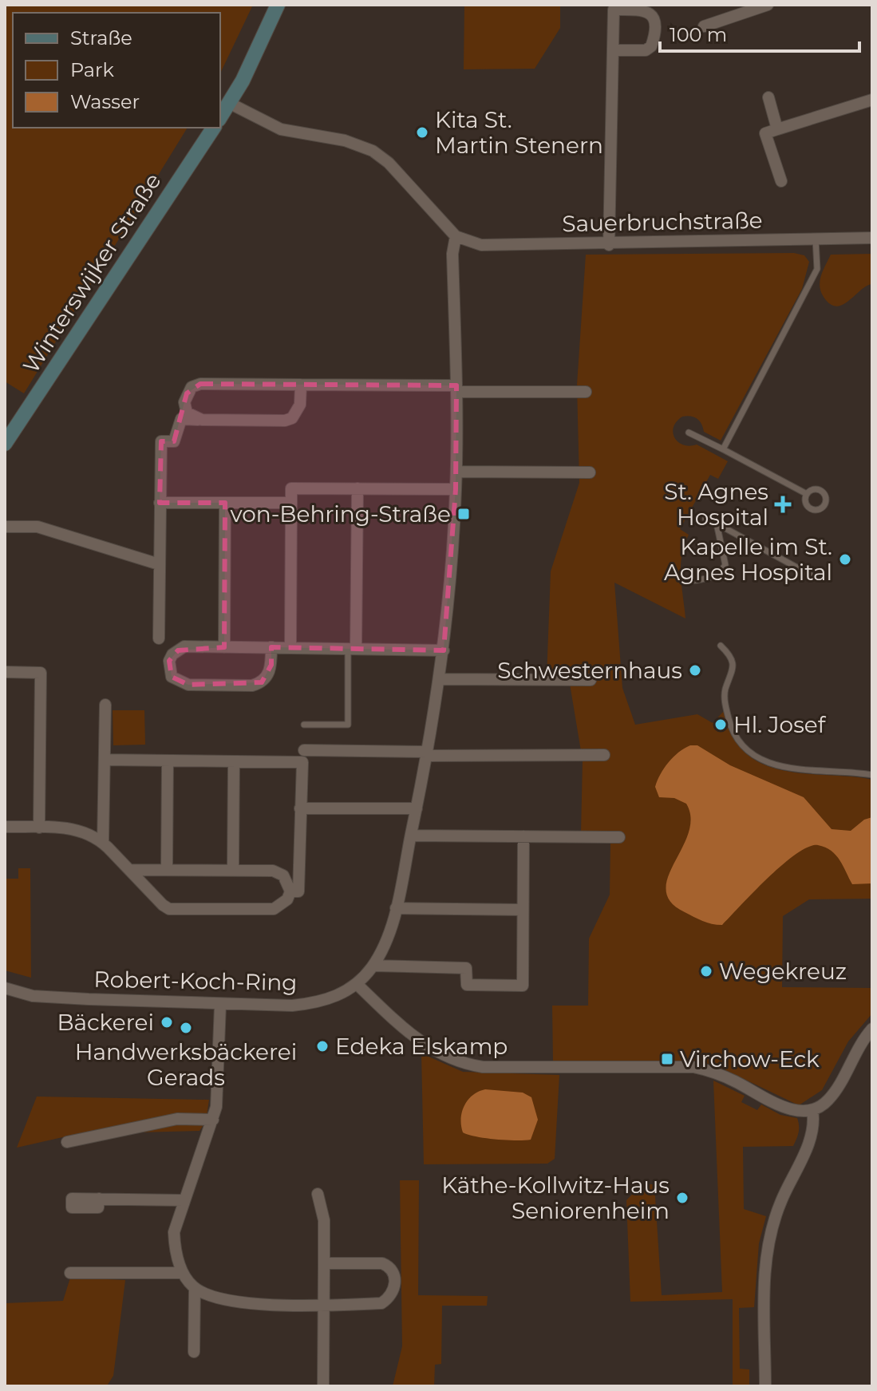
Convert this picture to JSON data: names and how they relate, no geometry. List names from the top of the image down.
{
  "streets": {
    "main road": ["Winterswijker Straße"],
    "street": ["Sauerbruchstraße", "Robert-Koch-Ring"]
  },
  "crossings": [
    ["Sauerbruchstraße", "Robert-Koch-Ring"]
  ],
  "places": {
    "other": [
      "Kita St. Martin Stenern",
      "Kapelle im St. Agnes Hospital",
      "Schwesternhaus",
      "Hl. Josef",
      "Wegekreuz",
      "Bäckerei",
      "Handwerksbäckerei Gerads",
      "Edeka Elskamp",
      "Käthe-Kollwitz-Haus Seniorenheim"
    ],
    "health": ["St. Agnes Hospital"],
    "transit": ["von-Behring-Straße", "Virchow-Eck"]
  },
  "legend": ["Straße", "Park", "Wasser"],
  "scale_bar": "100 m"
}
